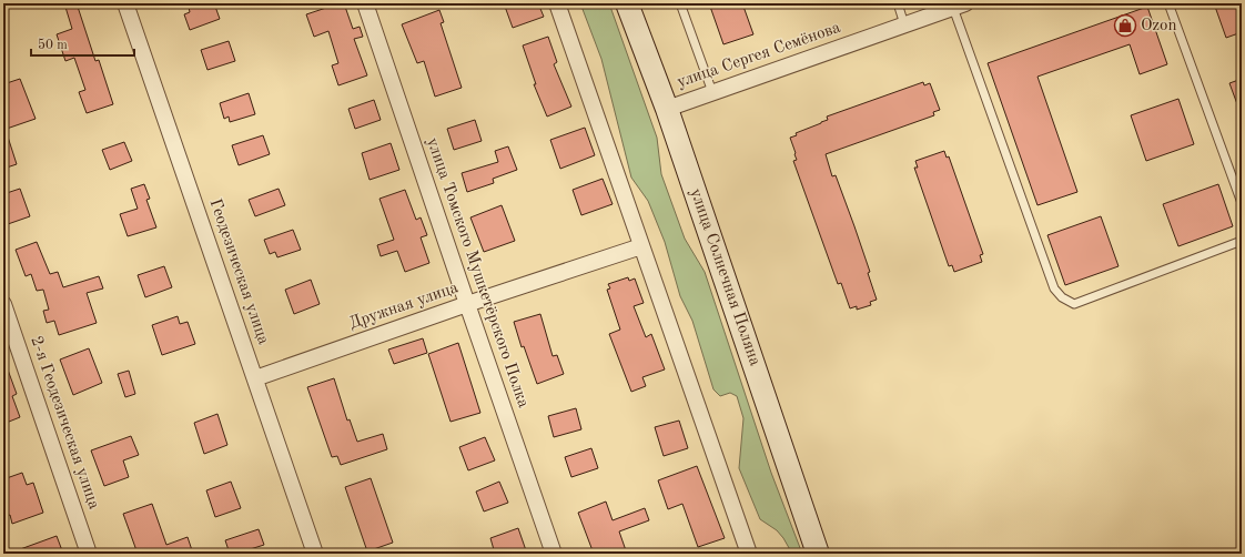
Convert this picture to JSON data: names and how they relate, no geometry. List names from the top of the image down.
{
  "streets": {
    "street": [
      "улица Сергея Семёнова",
      "Геодезическая улица",
      "улица Томского Мушкетёрского Полка",
      "улица Солнечная Поляна",
      "Дружная улица",
      "2-я Геодезическая улица"
    ]
  },
  "crossings": [
    ["улица Сергея Семёнова", "улица Солнечная Поляна"],
    ["Геодезическая улица", "Дружная улица"],
    ["улица Томского Мушкетёрского Полка", "Дружная улица"]
  ],
  "places": {
    "shop": ["Ozon"]
  },
  "scale_bar": "50 m"
}
